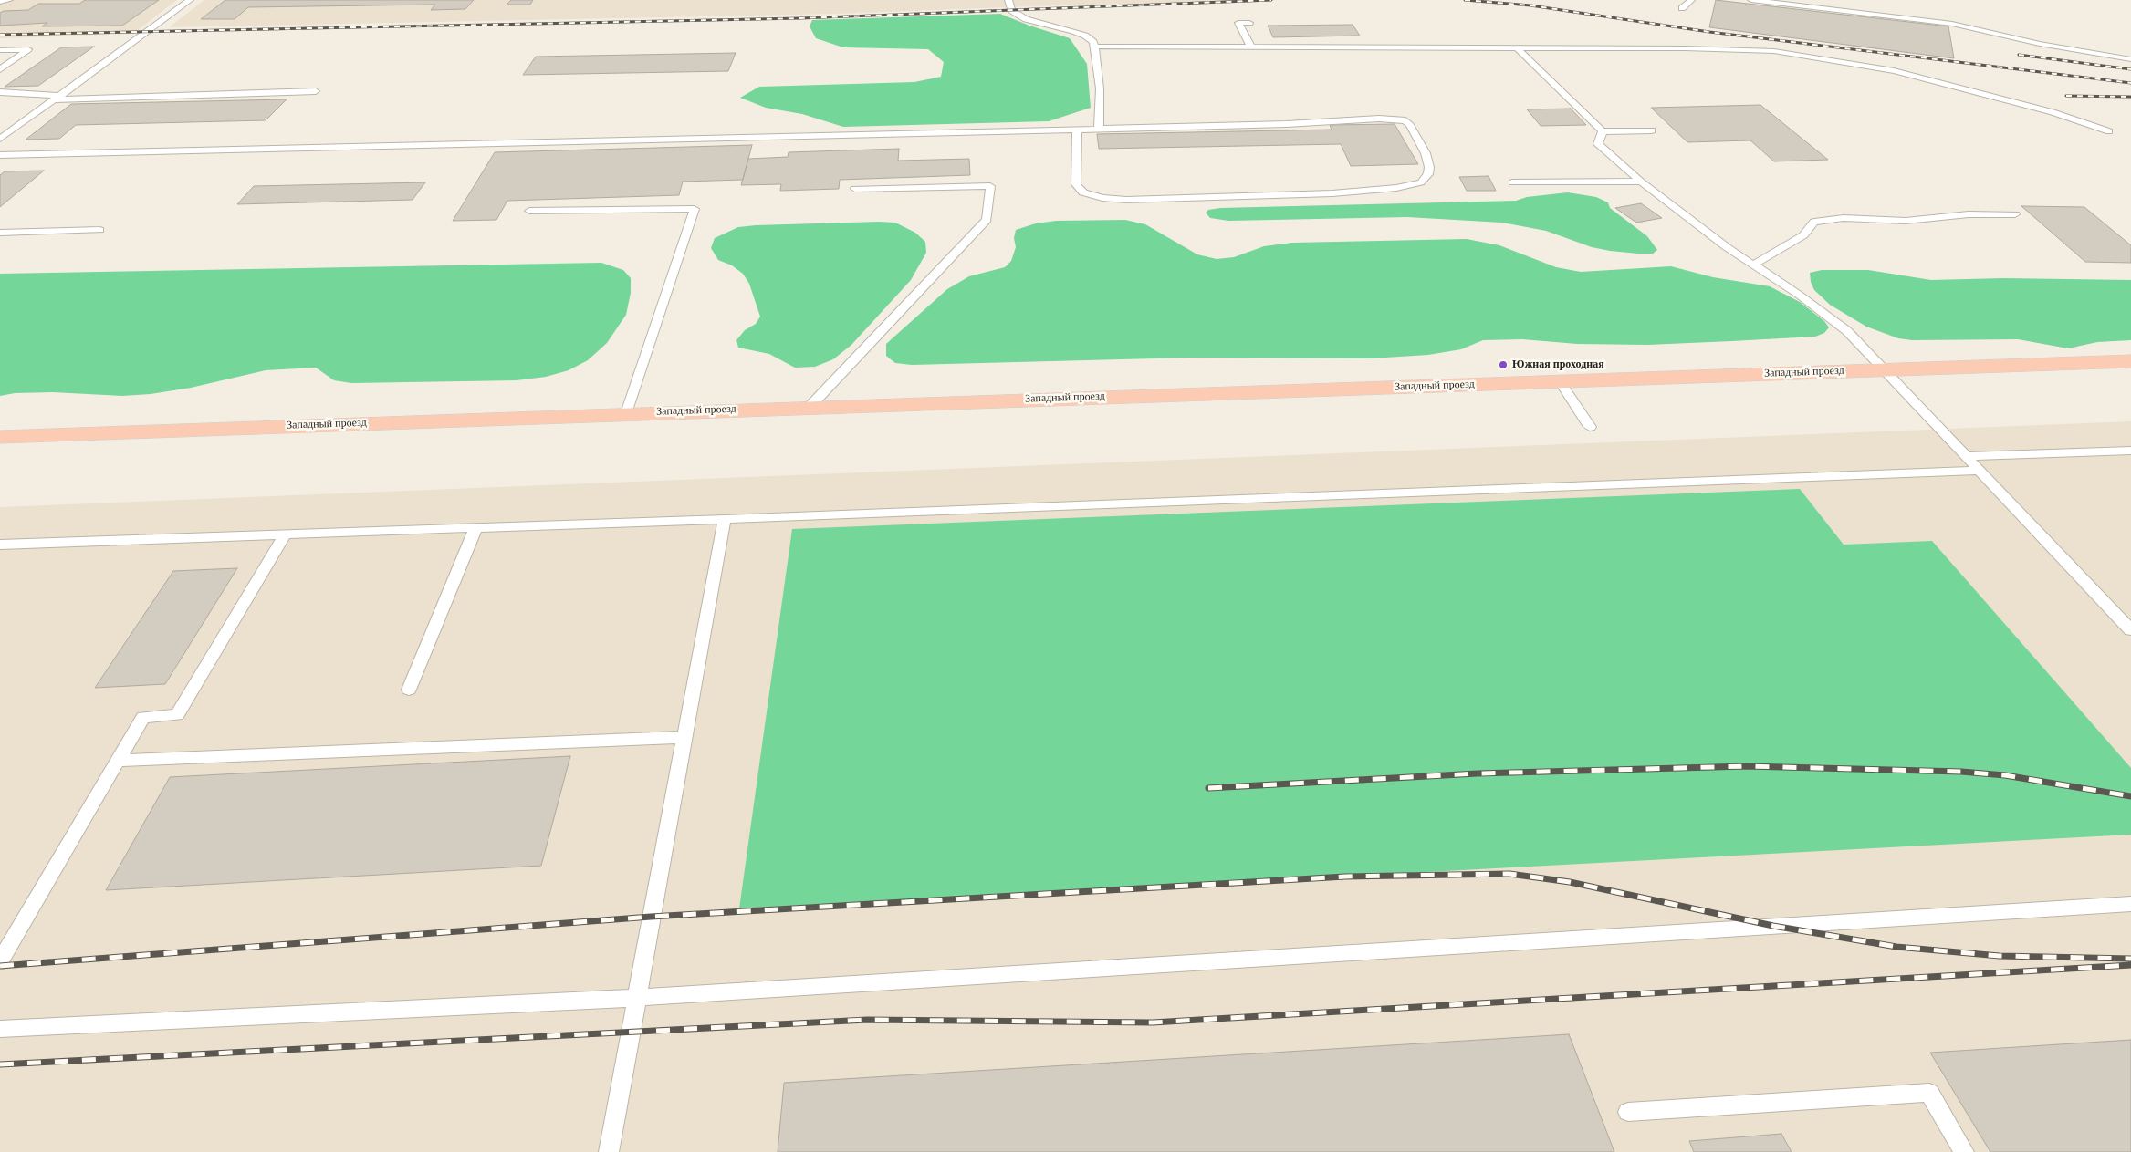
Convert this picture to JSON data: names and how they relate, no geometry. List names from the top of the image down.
{
  "streets": {
    "main road": ["Западный проезд"]
  },
  "places": ["Южная проходная"]
}
